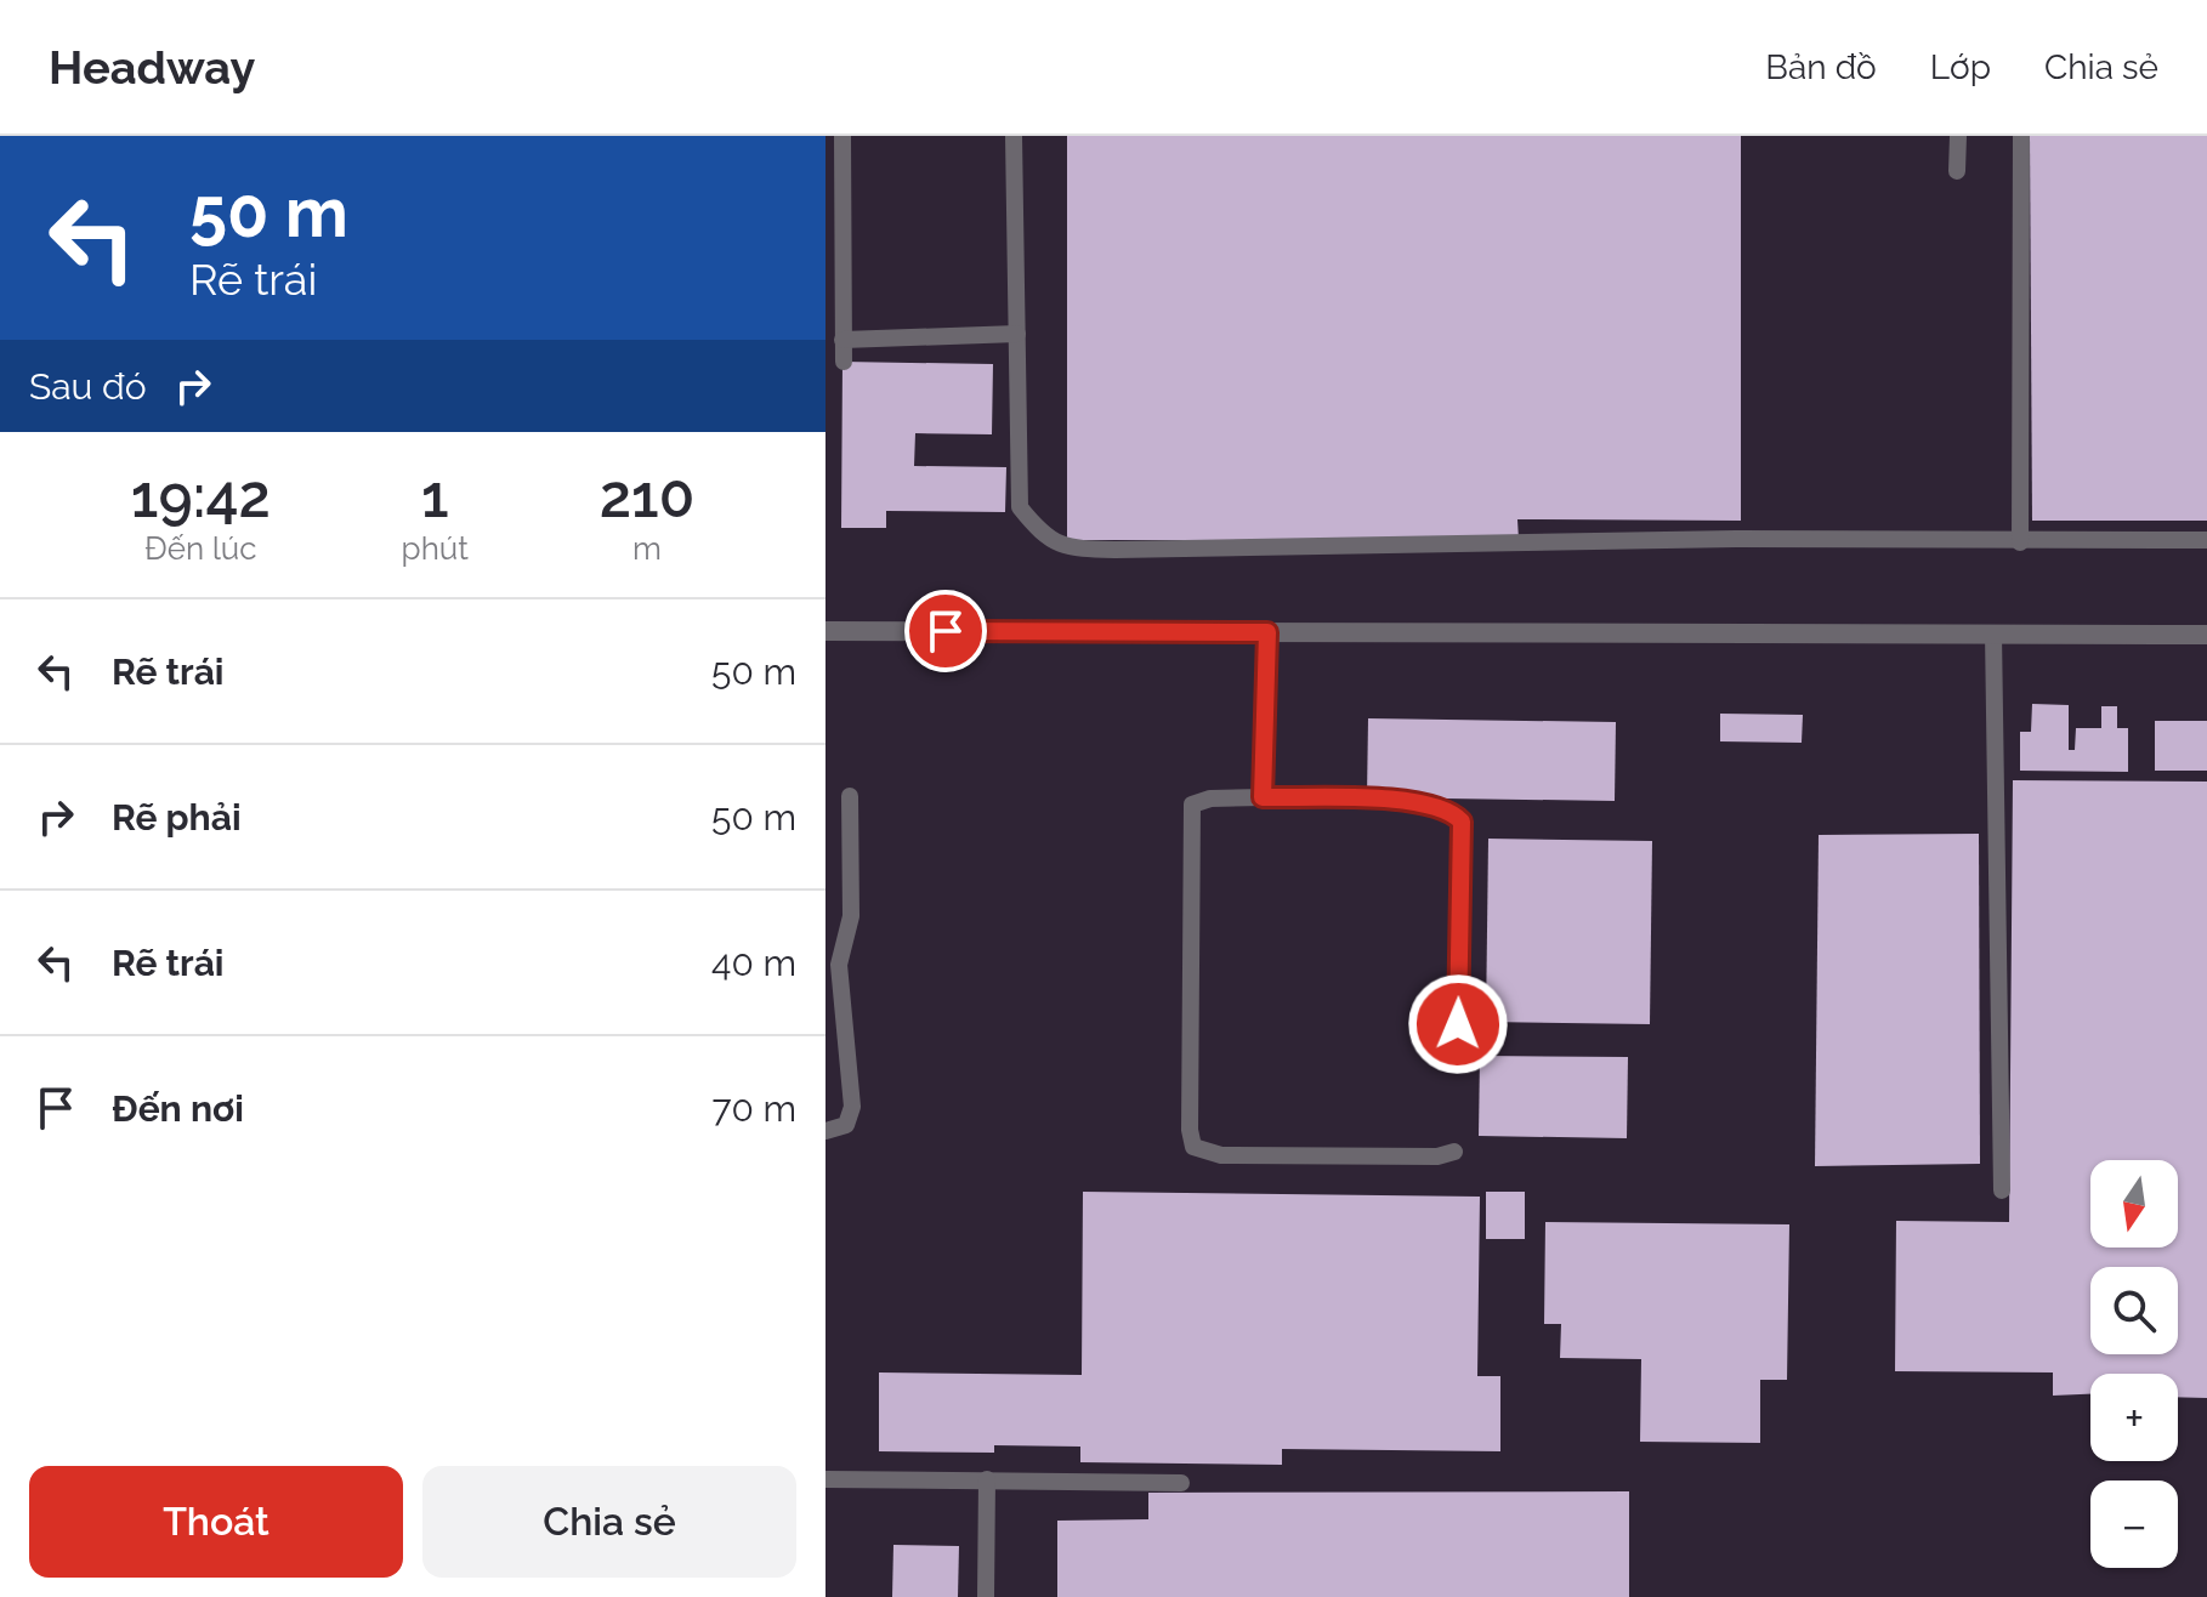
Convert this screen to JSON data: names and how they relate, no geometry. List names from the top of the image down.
{
  "north": "bottom",
  "page": {
    "header": "Headway",
    "nav": ["Bản đồ", "Lớp", "Chia sẻ"],
    "turn": ["50 m", "Rẽ trái"],
    "then": "Sau đó",
    "eta": [
      "19:42",
      "Đến lúc",
      "1",
      "phút",
      "210",
      "m"
    ],
    "list": [
      {
        "name": "Rẽ trái",
        "value": "50 m"
      },
      {
        "name": "Rẽ phải",
        "value": "50 m"
      },
      {
        "name": "Rẽ trái",
        "value": "40 m"
      },
      {
        "name": "Đến nơi",
        "value": "70 m"
      }
    ],
    "map_buttons": ["+", "−"],
    "buttons": ["Thoát", "Chia sẻ"]
  }
}
